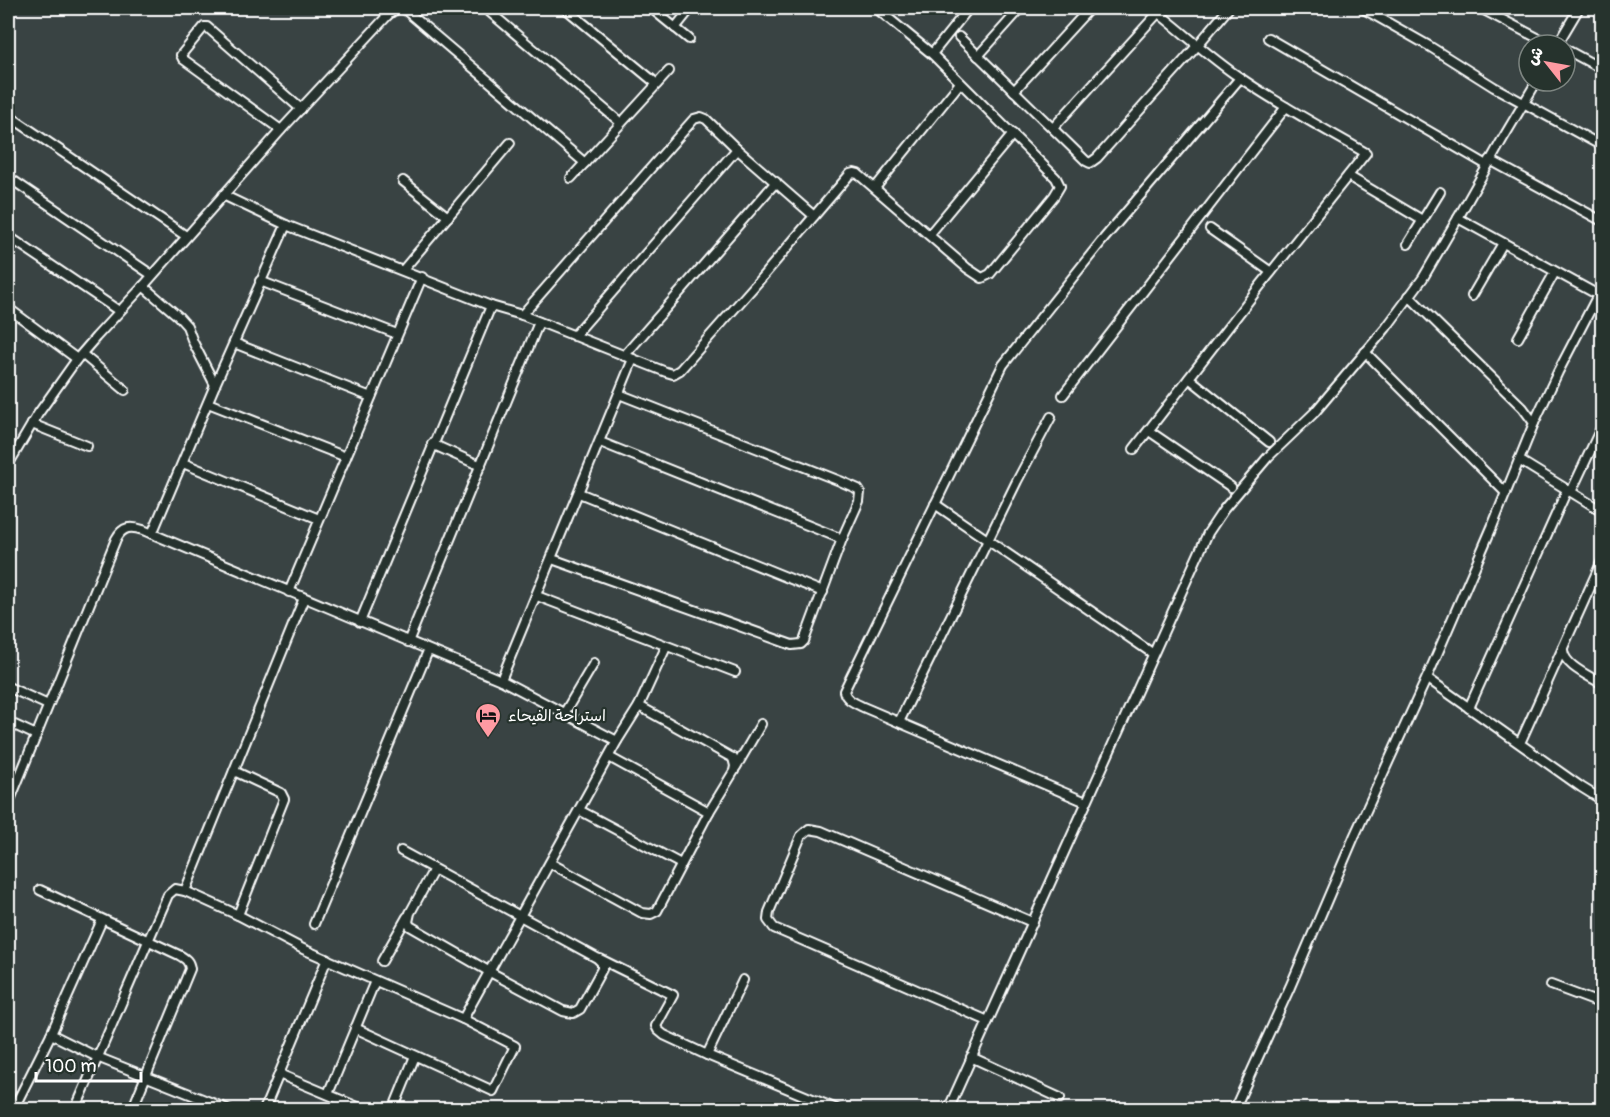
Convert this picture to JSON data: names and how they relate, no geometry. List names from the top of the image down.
{
  "places": {
    "hotel": ["استراحة الفيحاء"]
  },
  "scale_bar": "100 m",
  "north": "top left"
}
